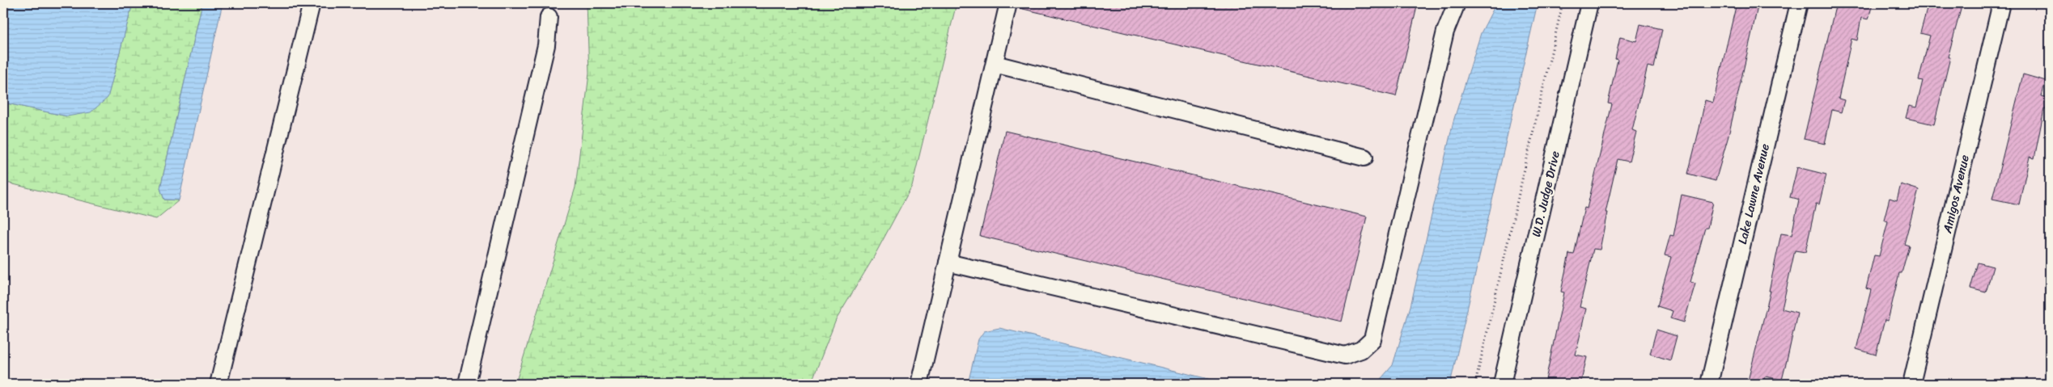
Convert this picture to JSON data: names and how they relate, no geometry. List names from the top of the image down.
{
  "streets": {
    "street": ["W.D. Judge Drive", "Lake Lawne Avenue", "Amigos Avenue"]
  }
}
